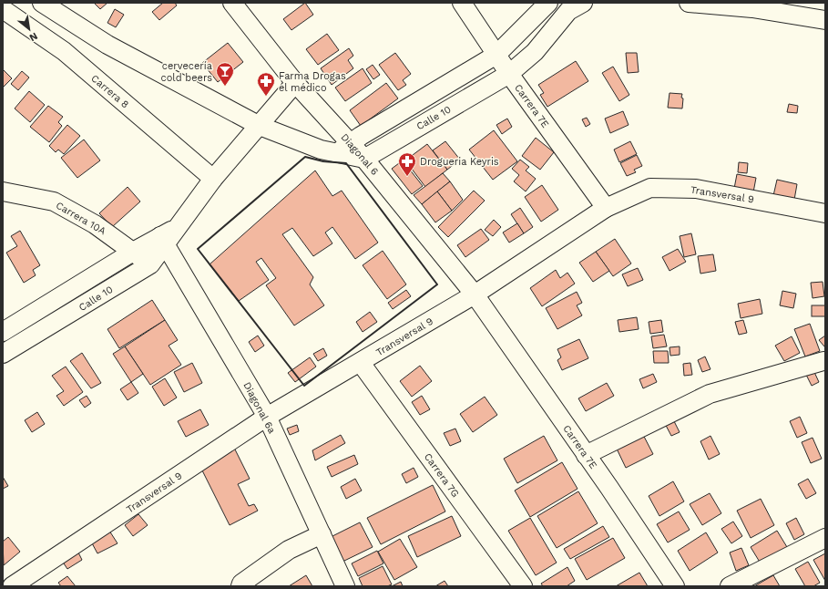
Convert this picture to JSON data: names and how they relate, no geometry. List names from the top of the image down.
{
  "streets": {
    "street": [
      "Carrera 8",
      "Carrera 7E",
      "Calle 10",
      "Diagonal 6",
      "Transversal 9",
      "Carrera 10A",
      "Diagonal 6a",
      "Carrera 7G"
    ]
  },
  "crossings": [
    ["Carrera 8", "Calle 10"],
    ["Carrera 7E", "Calle 10"],
    ["Carrera 7E", "Diagonal 6"],
    ["Carrera 7E", "Transversal 9"],
    ["Calle 10", "Diagonal 6"],
    ["Calle 10", "Carrera 10A"],
    ["Calle 10", "Diagonal 6a"],
    ["Diagonal 6", "Transversal 9"],
    ["Transversal 9", "Diagonal 6a"],
    ["Transversal 9", "Carrera 7G"]
  ],
  "places": {
    "bar": ["cervecería cold beers"],
    "pharmacy": ["Farma Drogas el médico", "Drogueria Keyris"]
  },
  "north": "bottom right"
}
